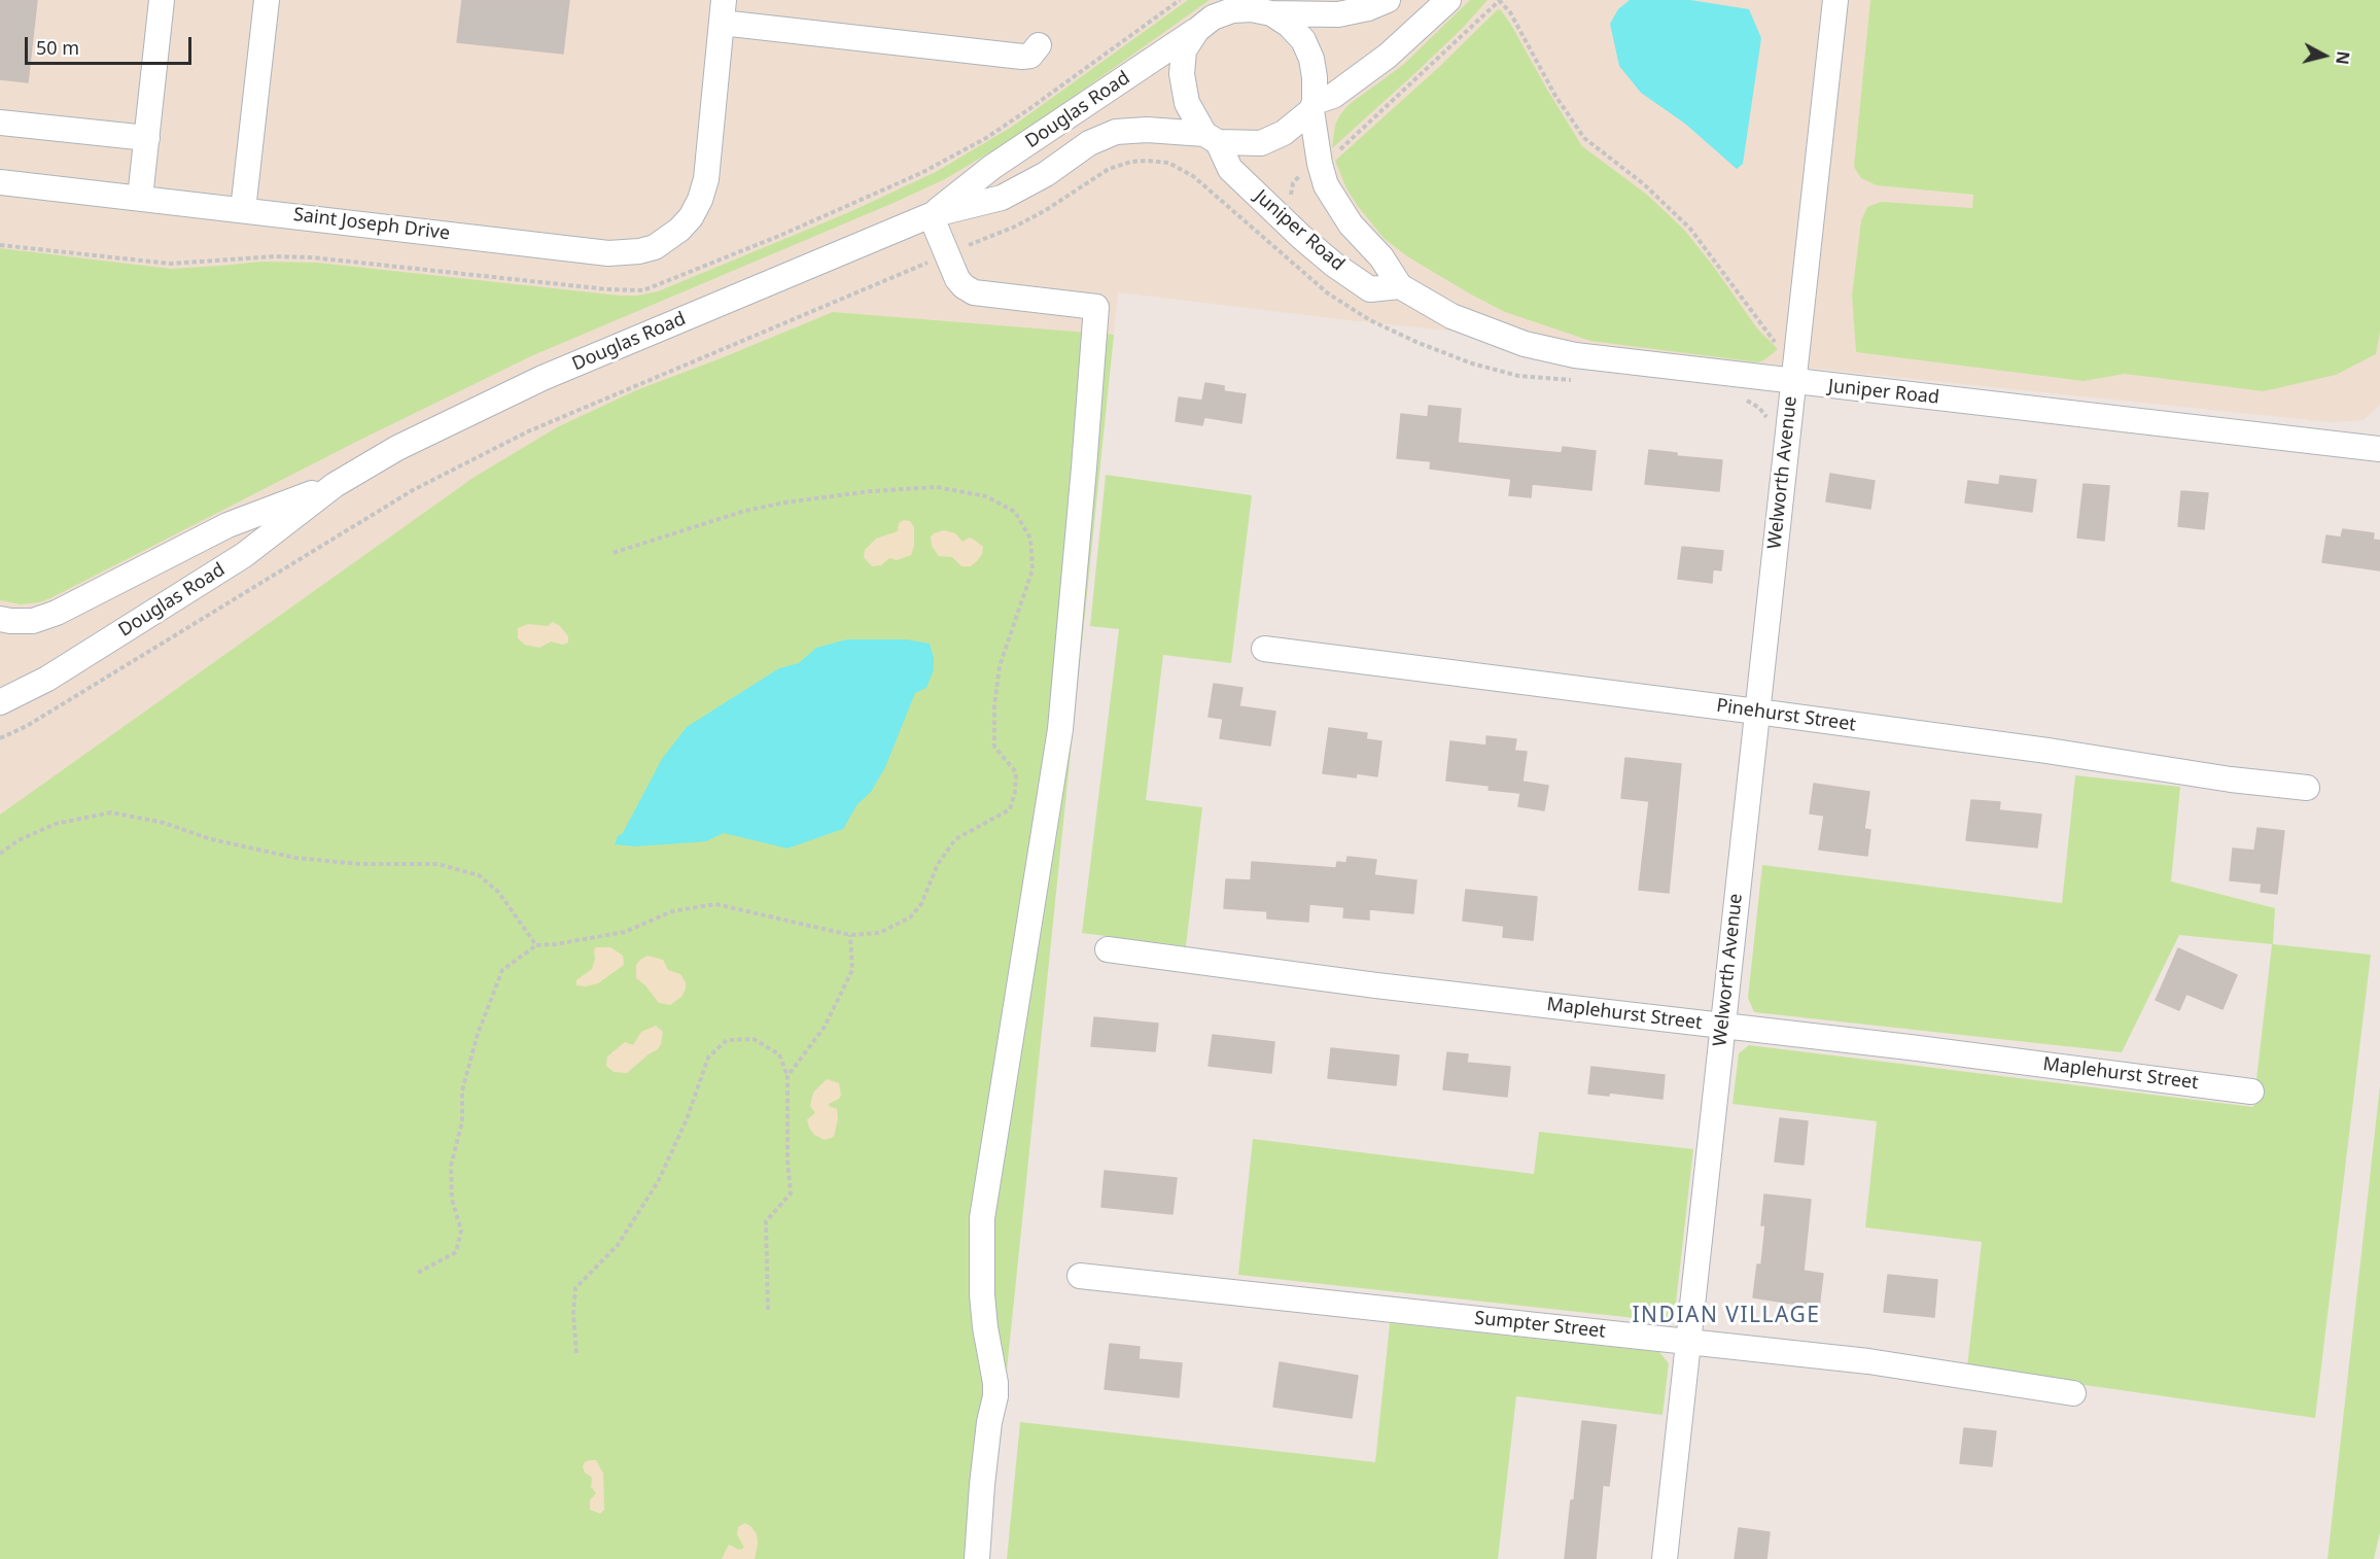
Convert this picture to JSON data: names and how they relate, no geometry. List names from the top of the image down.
{
  "streets": {
    "street": [
      "Douglas Road",
      "Saint Joseph Drive",
      "Juniper Road",
      "Welworth Avenue",
      "Pinehurst Street",
      "Maplehurst Street",
      "Sumpter Street"
    ]
  },
  "crossings": [
    ["Douglas Road", "Juniper Road"],
    ["Juniper Road", "Welworth Avenue"],
    ["Welworth Avenue", "Pinehurst Street"],
    ["Welworth Avenue", "Maplehurst Street"],
    ["Welworth Avenue", "Sumpter Street"]
  ],
  "districts": ["INDIAN VILLAGE"],
  "scale_bar": "50 m",
  "north": "right"
}
